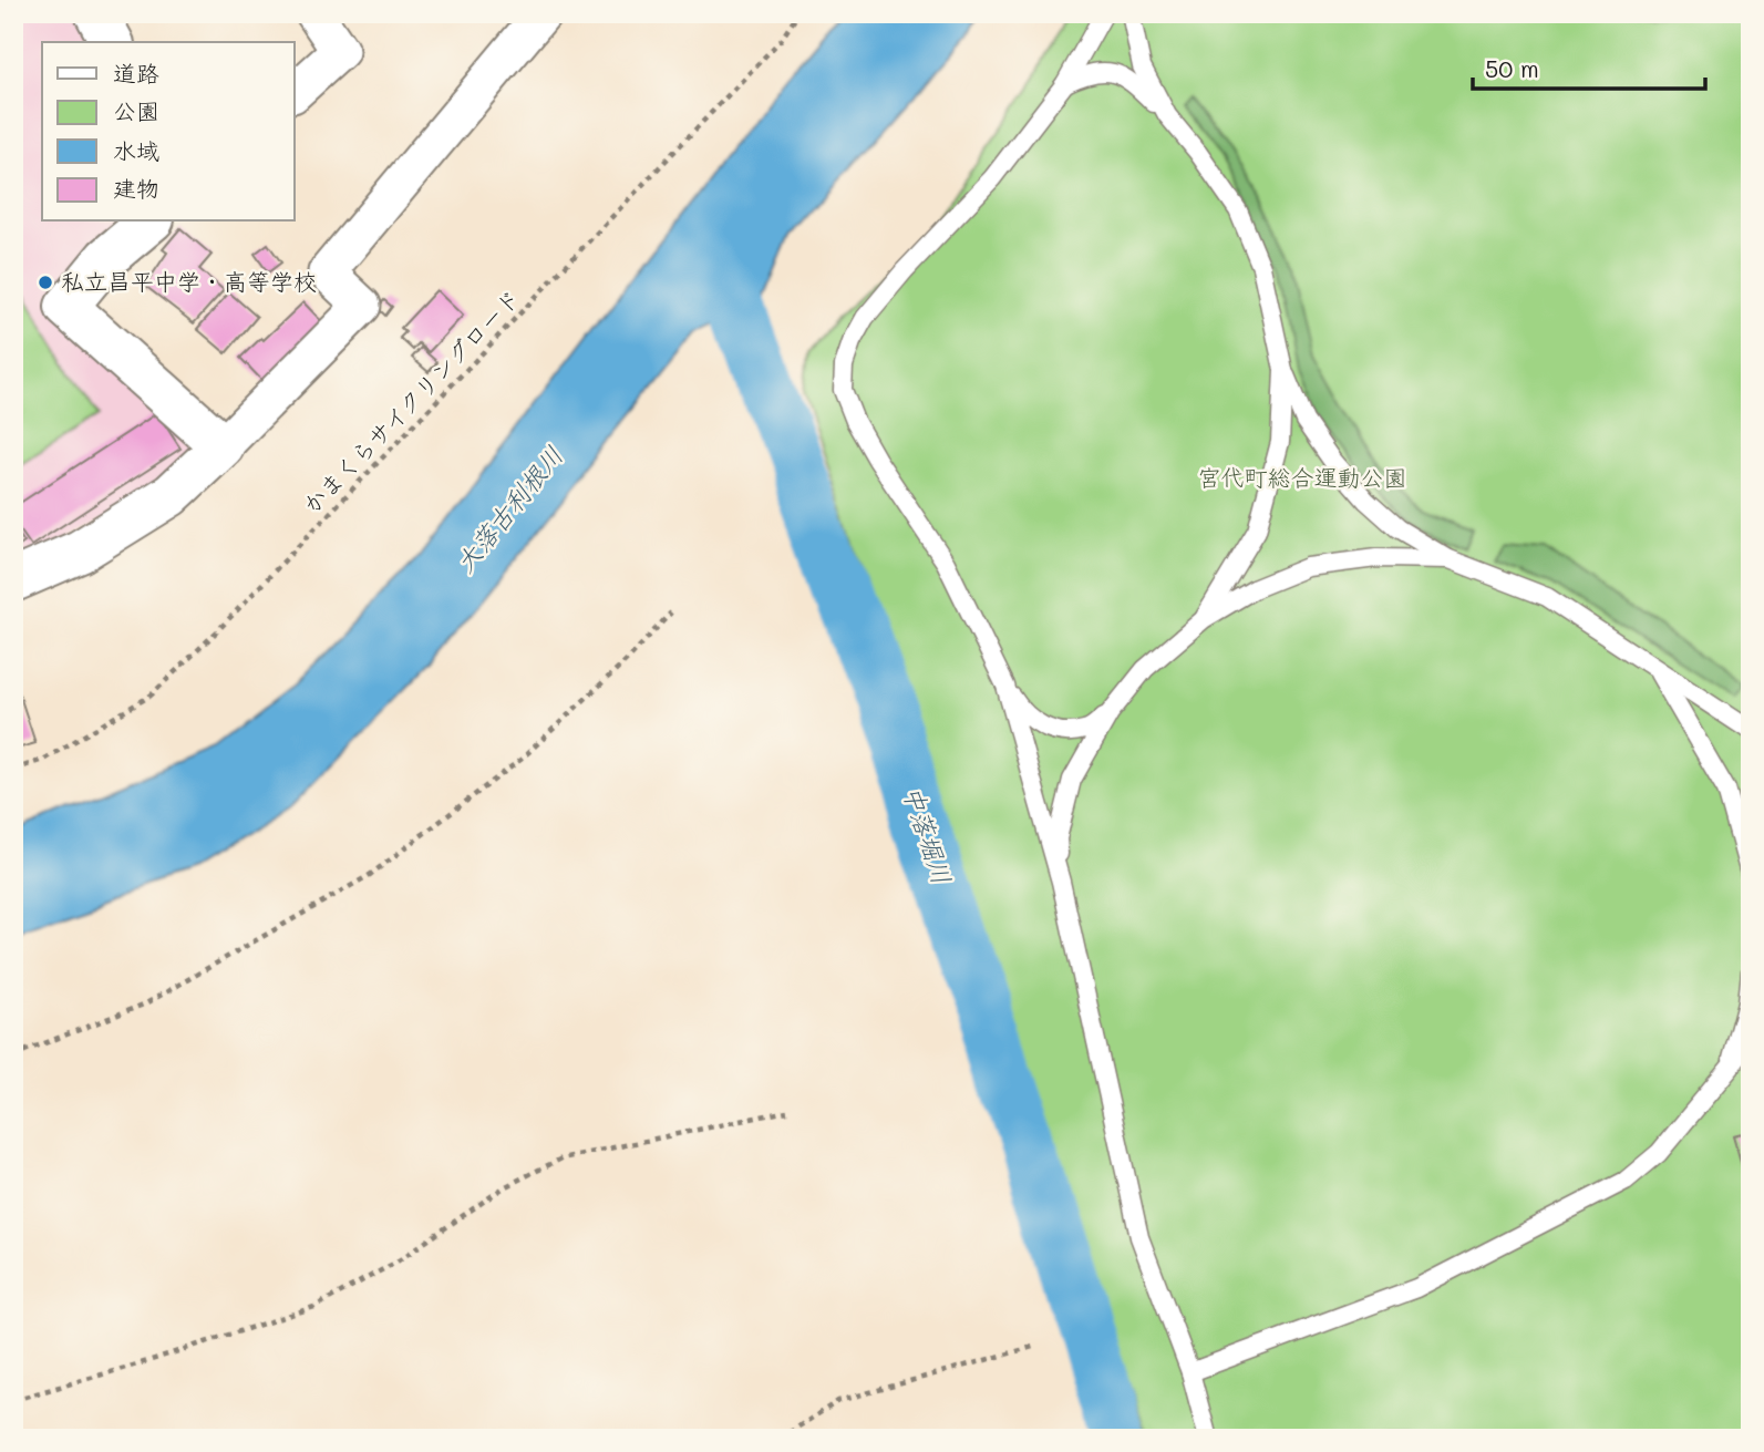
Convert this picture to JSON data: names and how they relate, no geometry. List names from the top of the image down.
{
  "streets": {
    "path": ["かまくらサイクリングロード"]
  },
  "water": ["大落古利根川", "中落堀川"],
  "parks": ["宮代町総合運動公園"],
  "places": ["私立昌平中学・高等学校"],
  "legend": [
    "道路",
    "公園",
    "水域",
    "建物"
  ],
  "scale_bar": "50 m"
}
